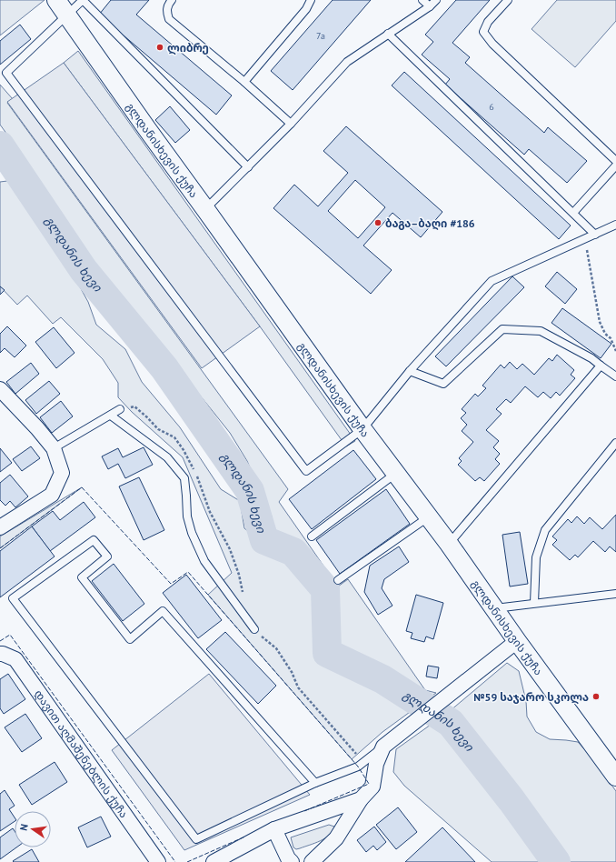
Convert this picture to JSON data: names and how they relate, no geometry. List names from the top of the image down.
{
  "streets": {
    "street": ["გლდანისხევის ქუჩა", "დავით აღმაშენებლის ქუჩა"]
  },
  "water": ["გლდანის ხევი"],
  "places": ["ლიბრე", "ბაგა–ბაღი #186", "№59 საჯარო სკოლა"],
  "house_numbers": ["7a", "6"],
  "north": "left"
}
